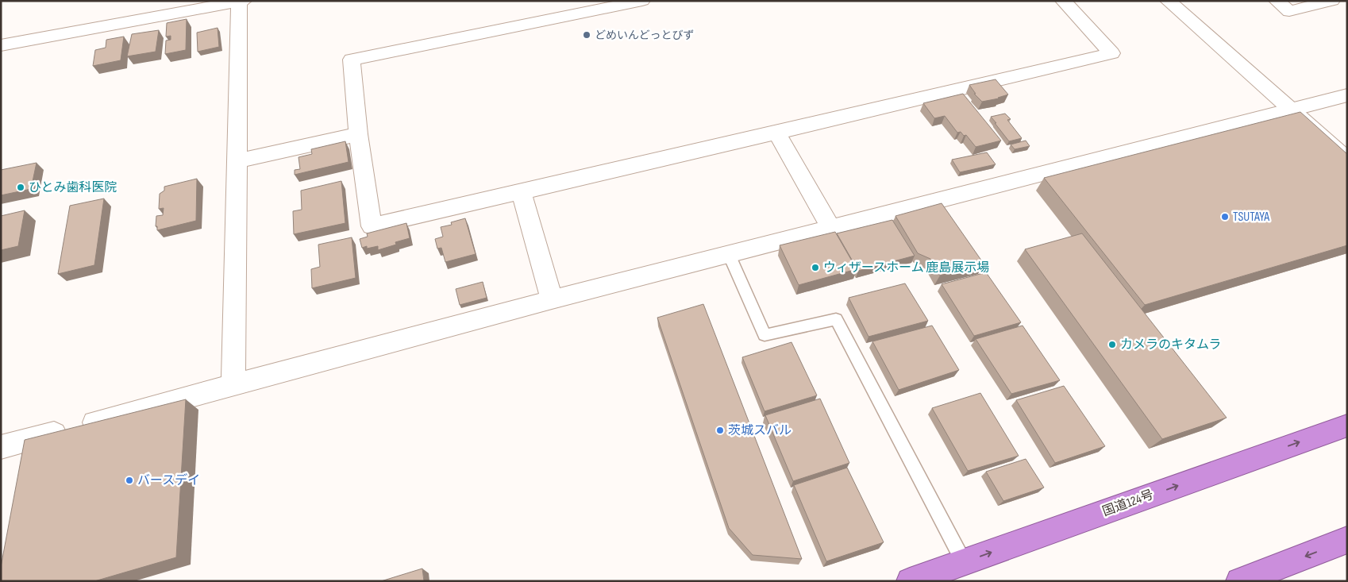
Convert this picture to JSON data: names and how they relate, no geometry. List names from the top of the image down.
{
  "streets": {
    "highway": ["国道124号"]
  },
  "one_way": ["国道124号"],
  "places": [
    "どめいんどっとびず",
    "ひとみ歯科医院",
    "TSUTAYA",
    "ウィザースホーム 鹿島展示場",
    "カメラのキタムラ",
    "茨城スバル",
    "バースデイ"
  ]
}
